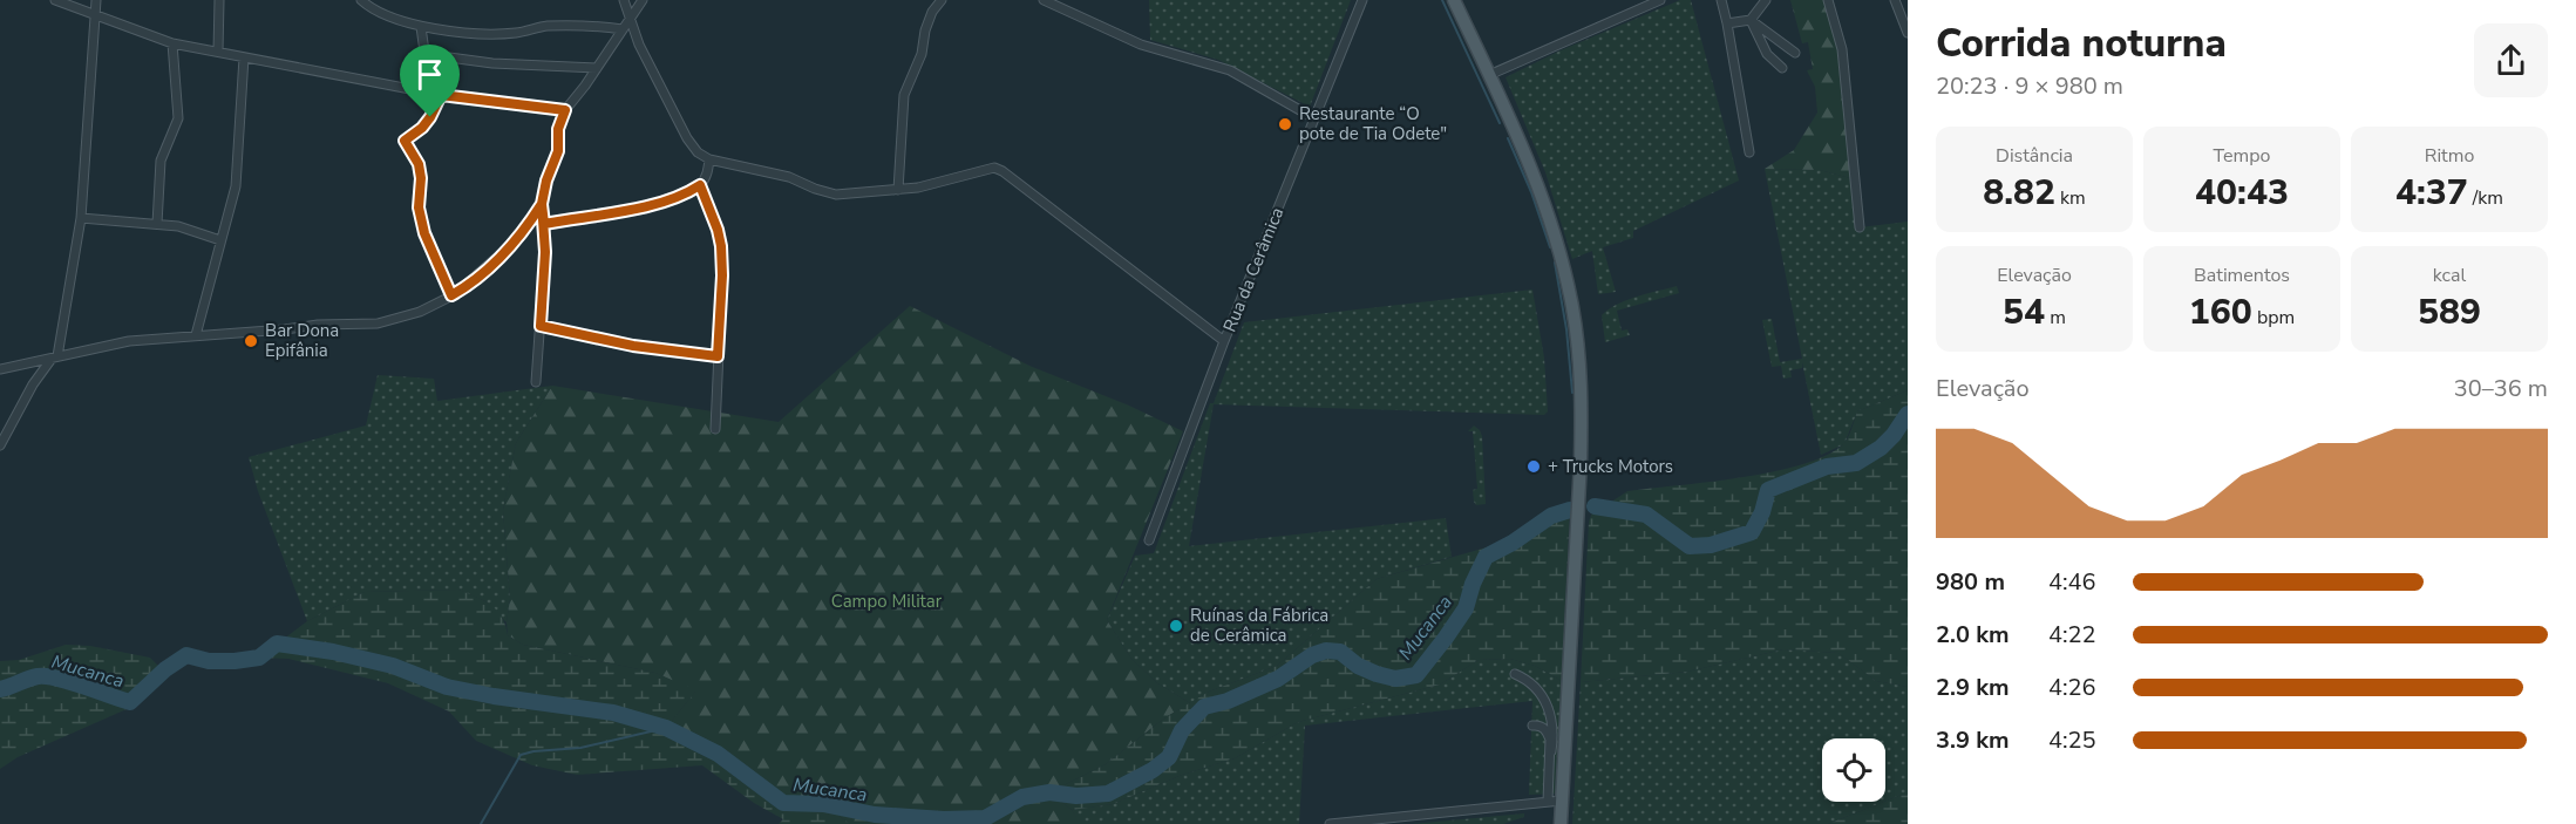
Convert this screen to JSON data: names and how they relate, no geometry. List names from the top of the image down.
{
  "streets": {
    "street": ["Rua da Cerâmica"]
  },
  "water": ["Mucanca"],
  "parks": ["Campo Militar"],
  "places": [
    "Restaurante “O pote de Tia Odete\"",
    "Bar Dona Epifânia",
    "+ Trucks Motors",
    "Ruínas da Fábrica de Cerâmica"
  ],
  "page": {
    "heading": ["Corrida noturna", "20:23 · 9 × 980 m"],
    "stats": [
      ["Distância", "8.82 km"],
      ["Tempo", "40:43"],
      ["Ritmo", "4:37 /km"],
      ["Elevação", "54 m"],
      ["Batimentos", "160 bpm"],
      ["kcal", "589"]
    ],
    "chart": ["Elevação", "30–36 m"],
    "list": [
      {
        "name": "980 m",
        "note": "4:46"
      },
      {
        "name": "2.0 km",
        "note": "4:22"
      },
      {
        "name": "2.9 km",
        "note": "4:26"
      },
      {
        "name": "3.9 km",
        "note": "4:25"
      }
    ]
  }
}
